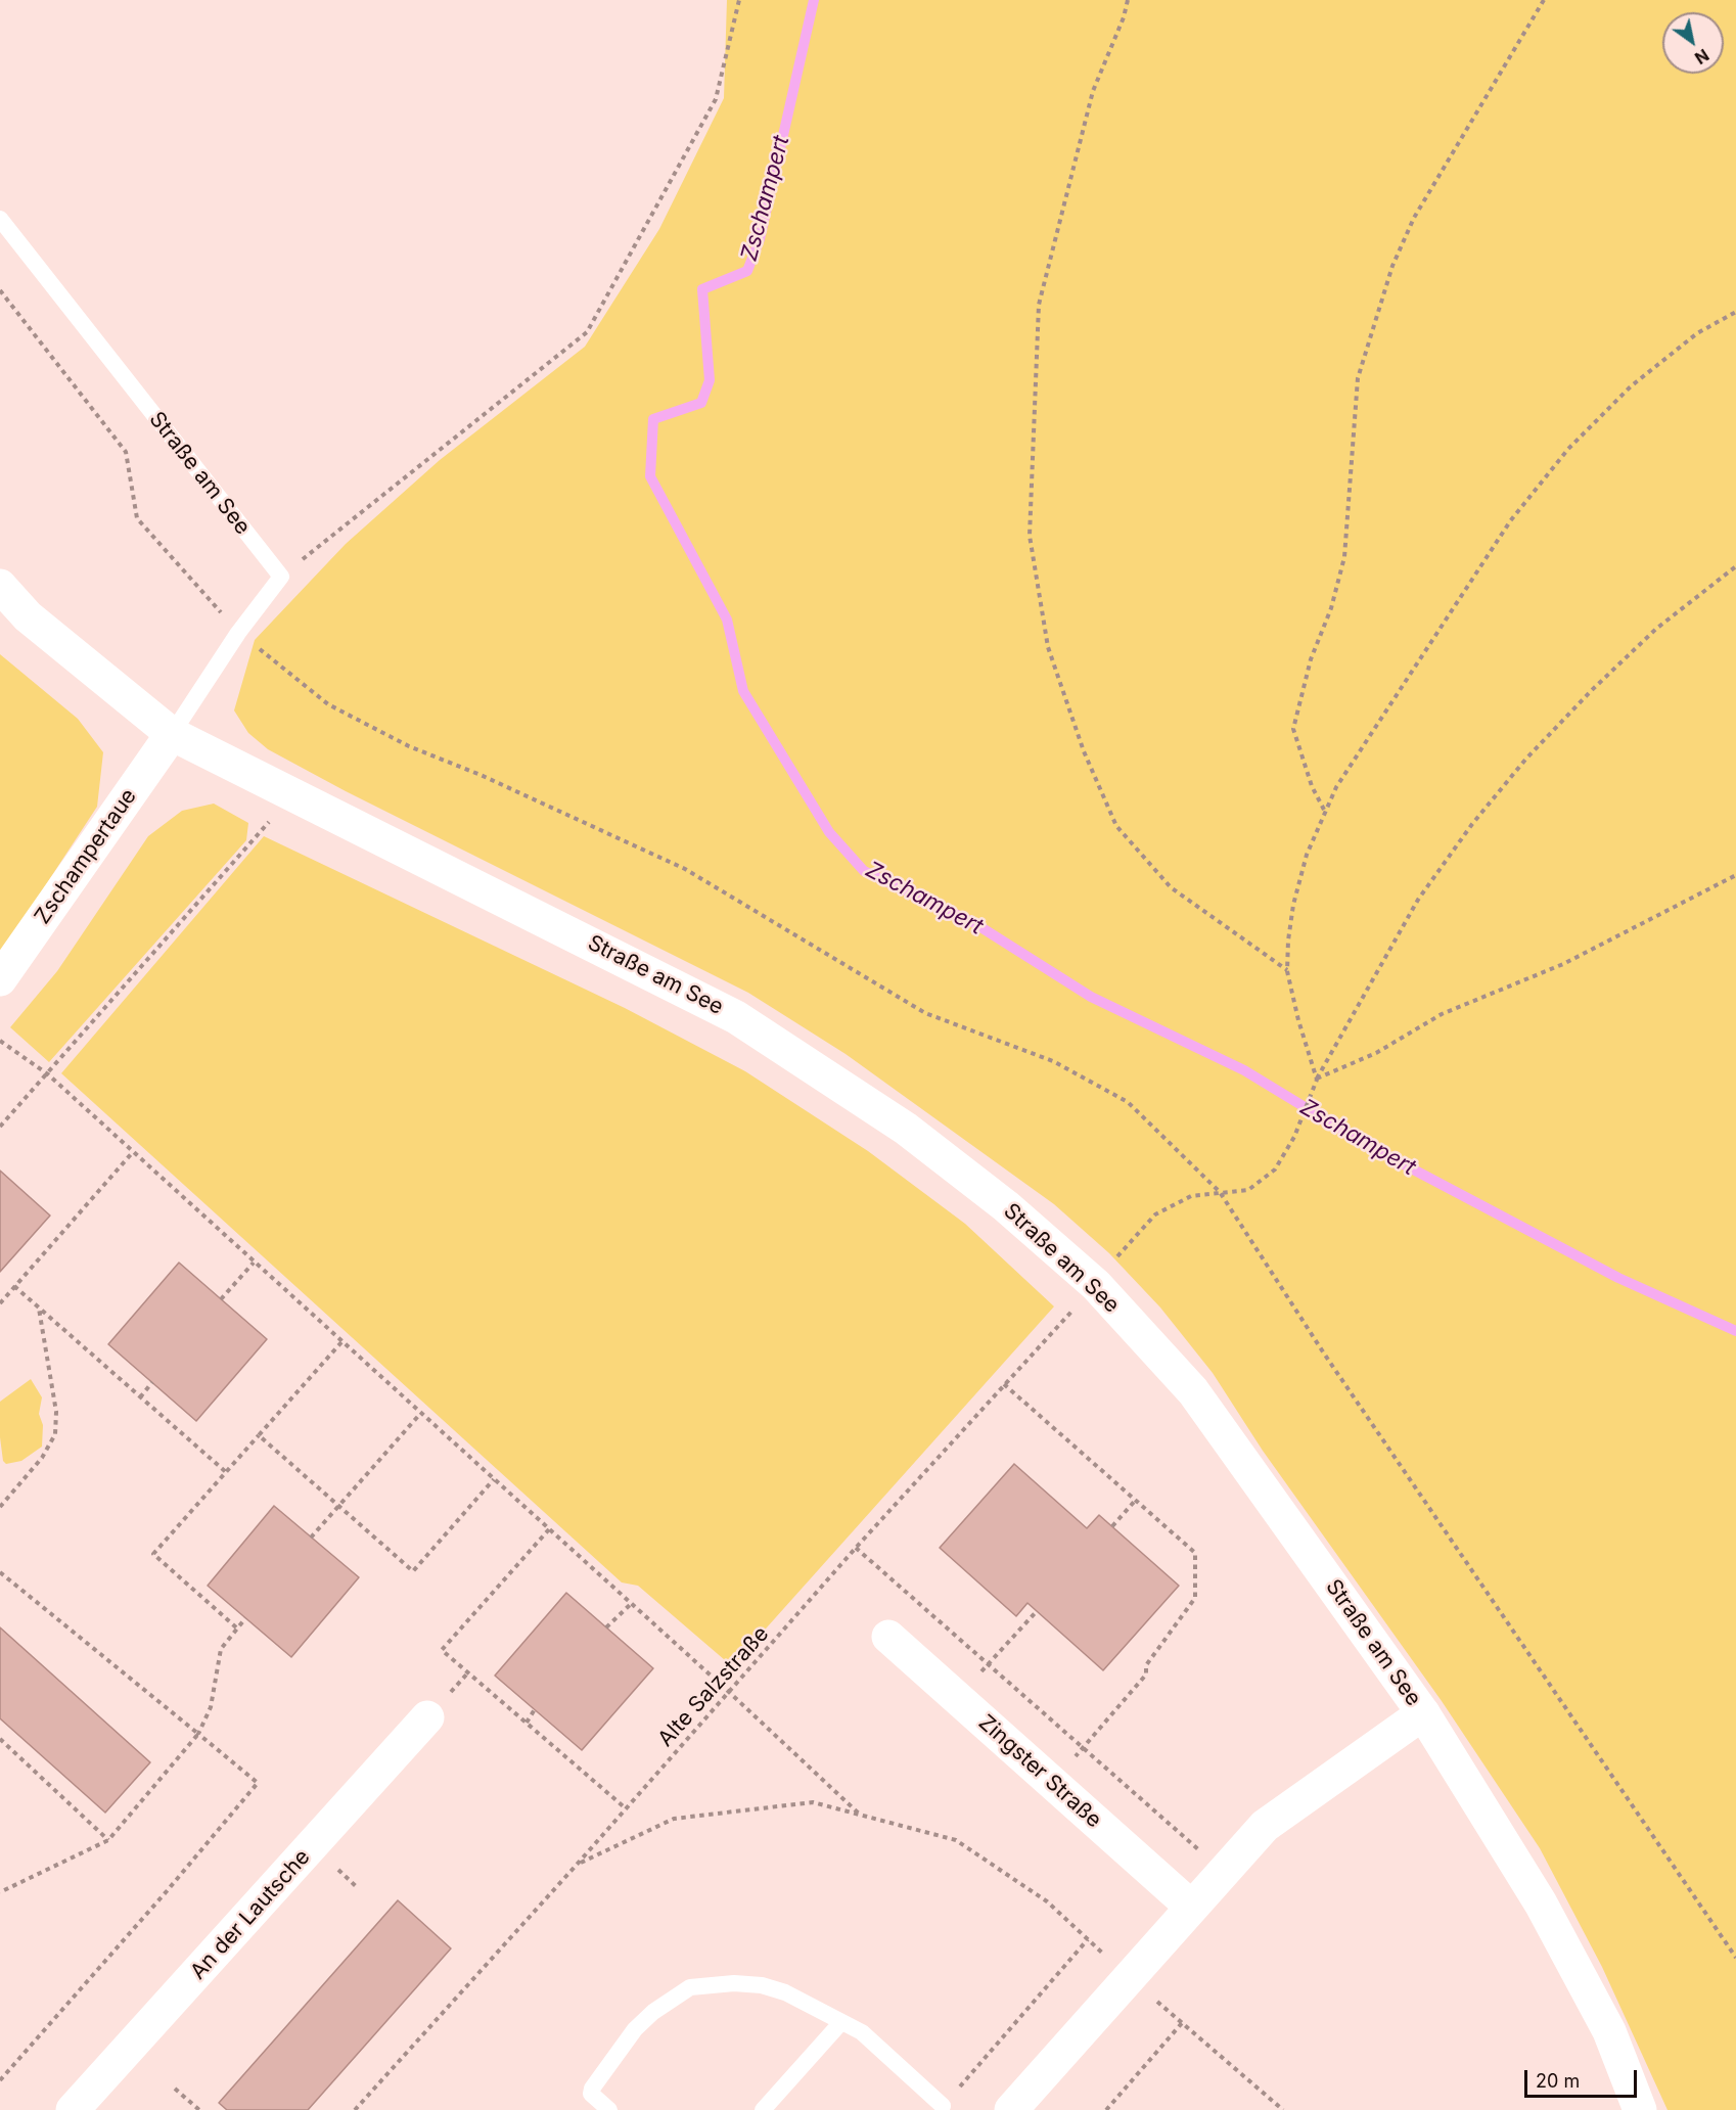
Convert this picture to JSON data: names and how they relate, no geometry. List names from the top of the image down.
{
  "streets": {
    "main road": [
      "Straße am See",
      "Zschampertaue",
      "Zingster Straße",
      "An der Lautsche"
    ],
    "path": ["Alte Salzstraße"]
  },
  "crossings": [
    ["Straße am See", "Zschampertaue"],
    ["Straße am See", "Alte Salzstraße"]
  ],
  "water": ["Zschampert"],
  "scale_bar": "20 m",
  "north": "bottom right"
}
